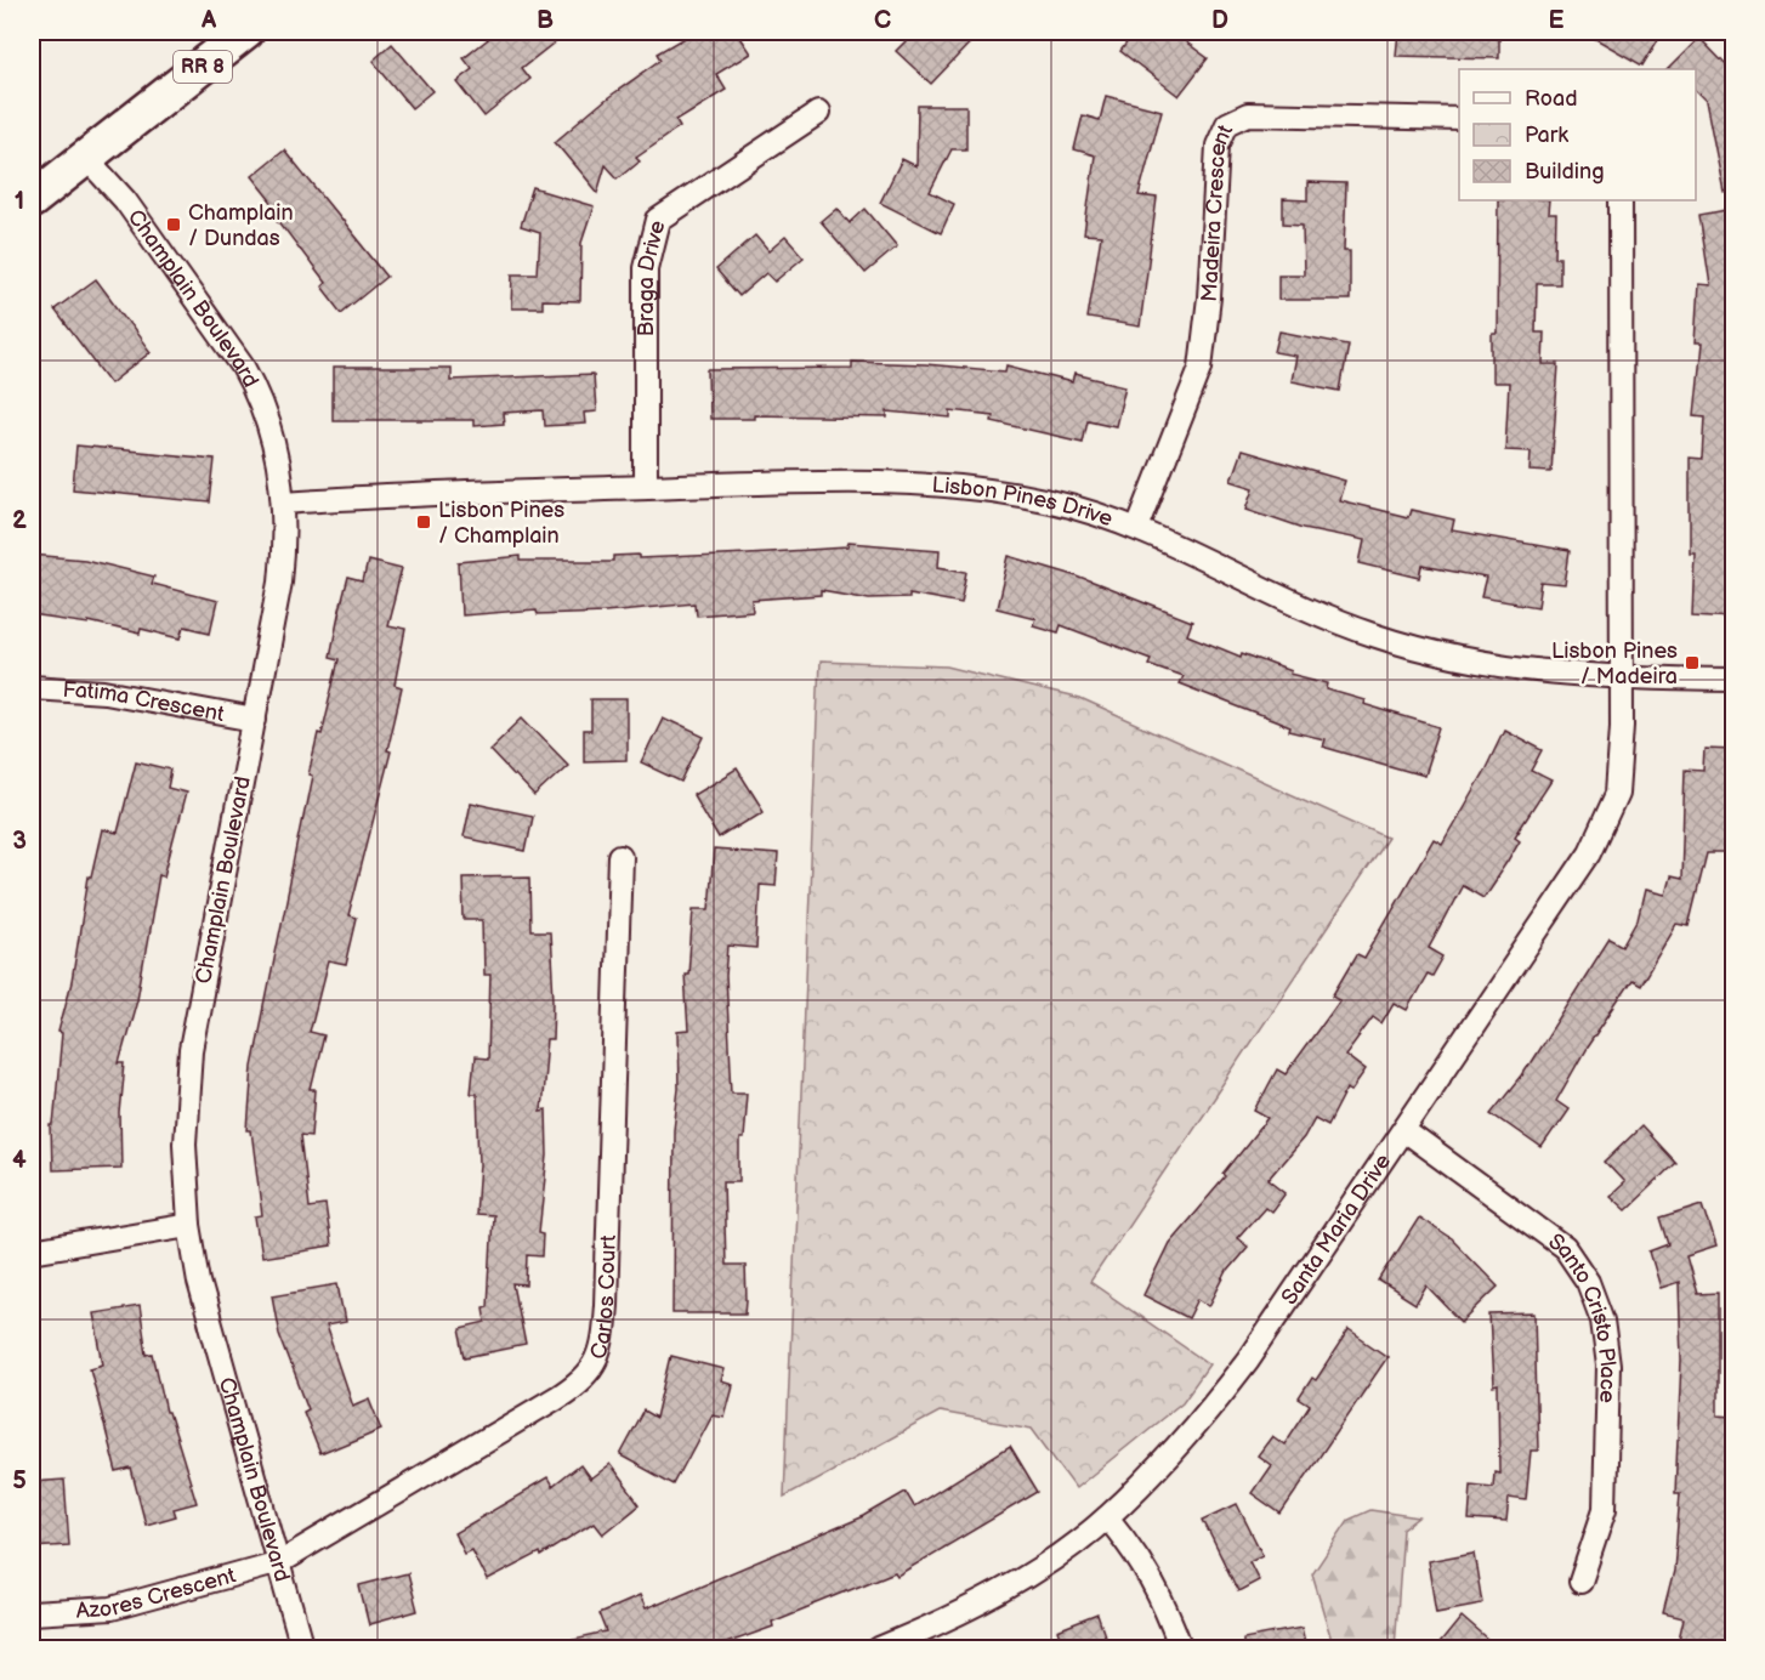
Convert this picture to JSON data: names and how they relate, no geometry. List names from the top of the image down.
{
  "streets": {
    "main road": ["RR 8"],
    "street": [
      "Madeira Crescent",
      "Braga Drive",
      "Champlain Boulevard",
      "Lisbon Pines Drive",
      "Fatima Crescent",
      "Santa Maria Drive",
      "Carlos Court",
      "Santo Cristo Place",
      "Azores Crescent"
    ]
  },
  "crossings": [
    ["RR 8", "Champlain Boulevard"],
    ["Madeira Crescent", "Lisbon Pines Drive"],
    ["Braga Drive", "Lisbon Pines Drive"],
    ["Champlain Boulevard", "Lisbon Pines Drive"],
    ["Champlain Boulevard", "Fatima Crescent"],
    ["Champlain Boulevard", "Carlos Court"],
    ["Champlain Boulevard", "Azores Crescent"],
    ["Lisbon Pines Drive", "Santa Maria Drive"],
    ["Santa Maria Drive", "Santo Cristo Place"],
    ["Carlos Court", "Azores Crescent"]
  ],
  "places": {
    "transit": ["Champlain / Dundas", "Lisbon Pines / Champlain", "Lisbon Pines / Madeira"]
  },
  "legend": ["Road", "Park", "Building"],
  "grid": {
    "columns": [
      "A",
      "B",
      "C",
      "D",
      "E"
    ],
    "rows": [
      "1",
      "2",
      "3",
      "4",
      "5"
    ]
  }
}
